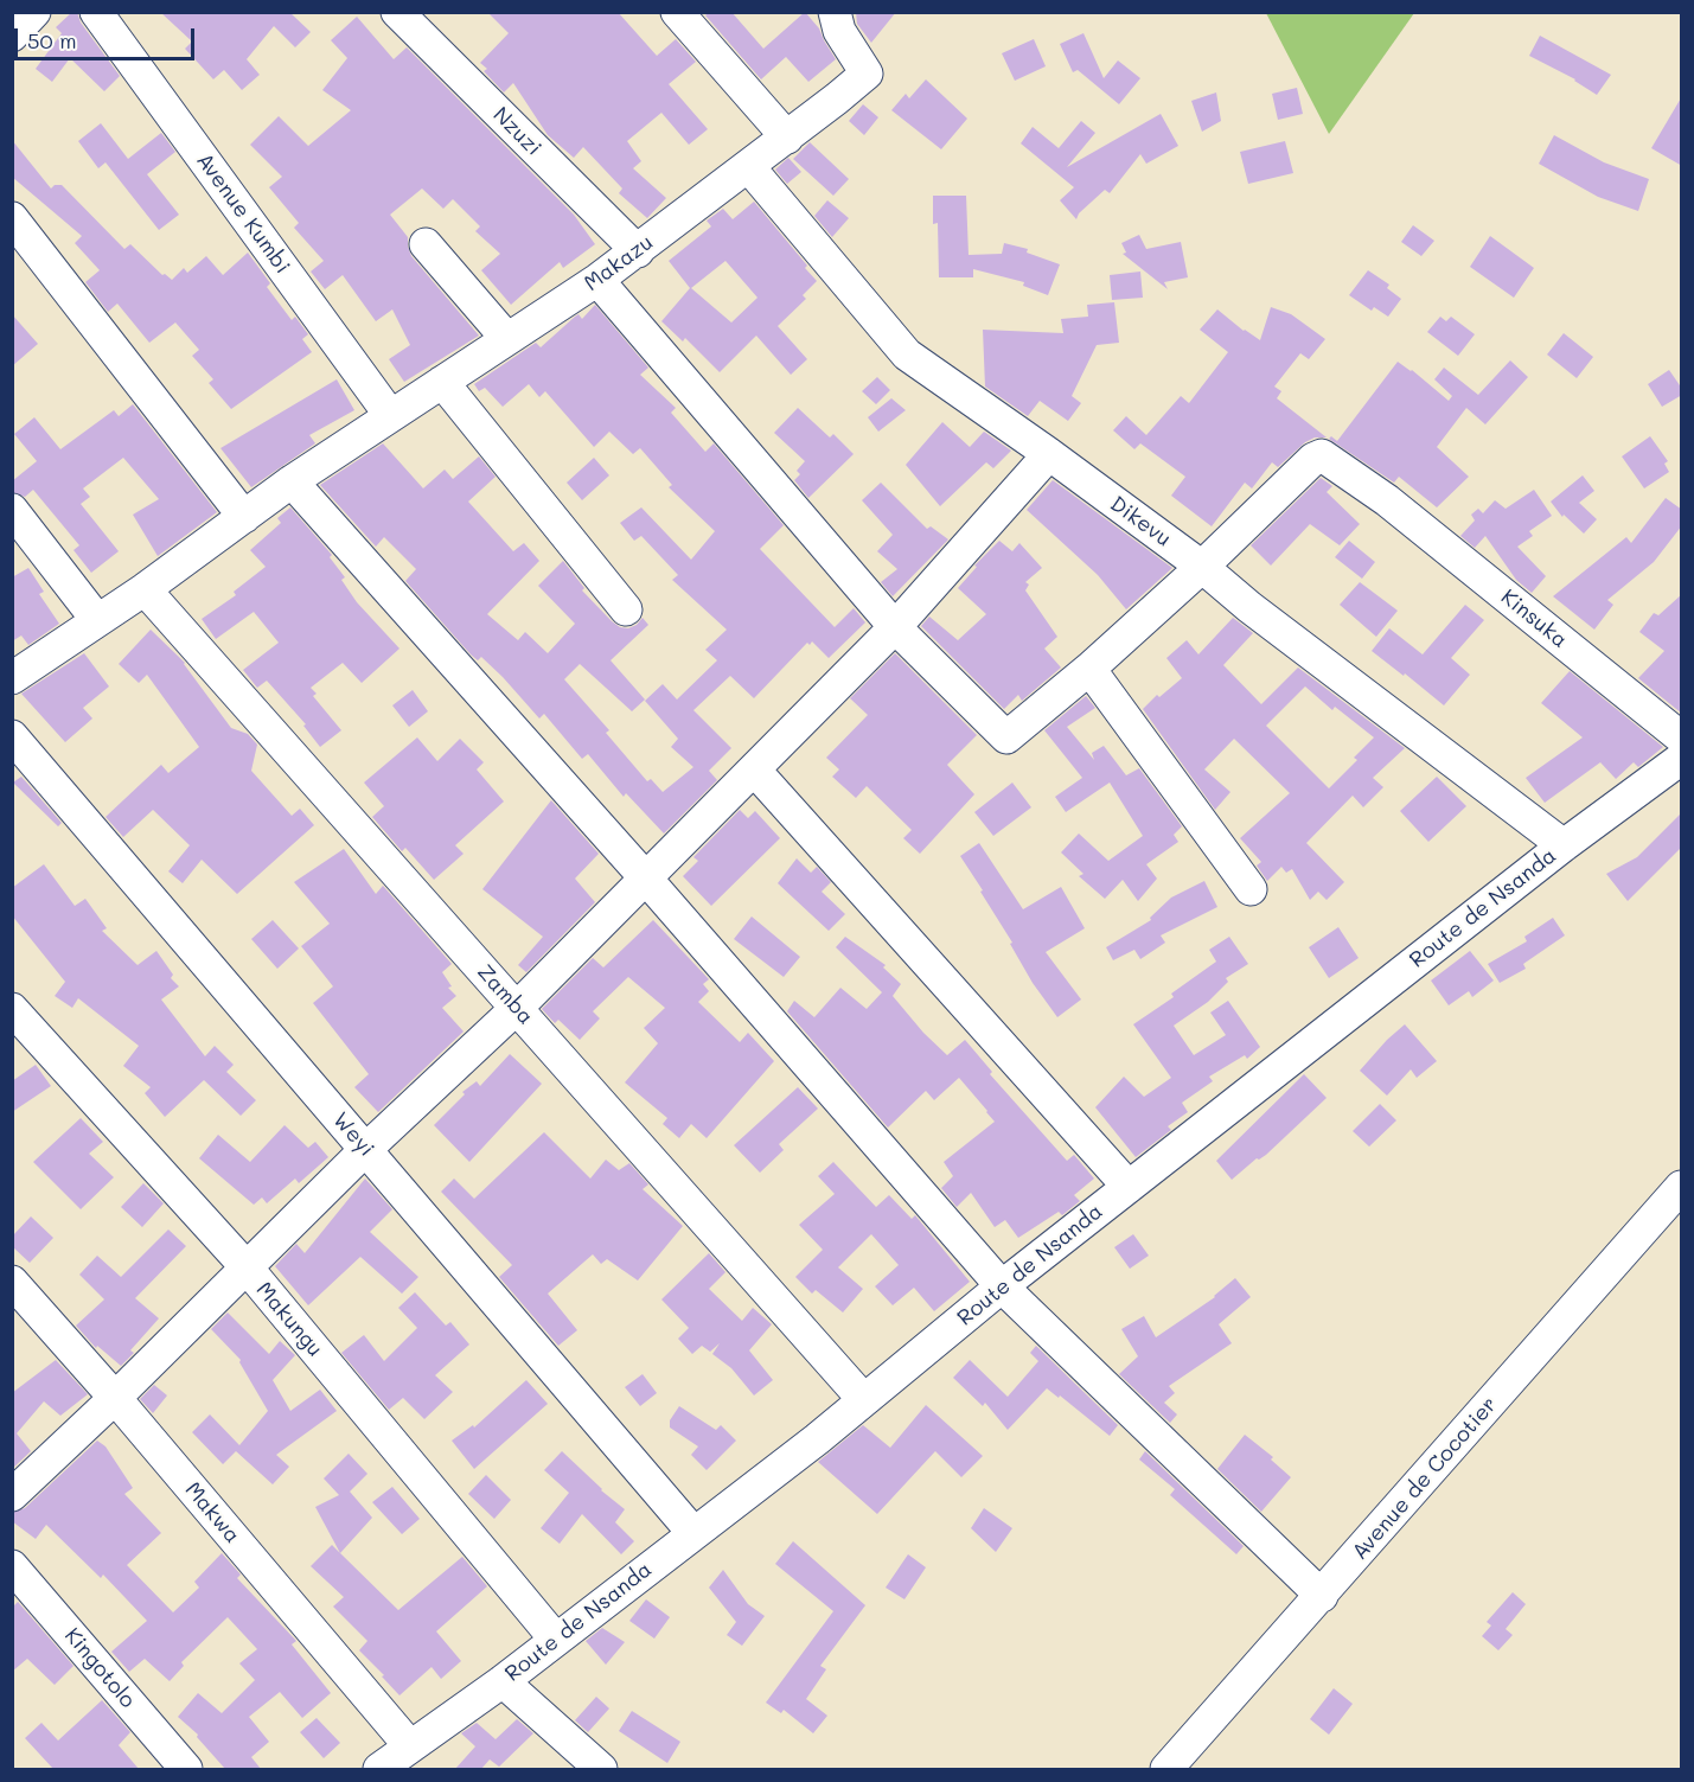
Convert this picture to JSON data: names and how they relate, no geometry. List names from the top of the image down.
{
  "streets": {
    "street": [
      "Nzuzi",
      "Avenue Kumbi",
      "Makazu",
      "Dikevu",
      "Kinsuka",
      "Route de Nsanda",
      "Zamba",
      "Weyi",
      "Makungu",
      "Avenue de Cocotier",
      "Makwa",
      "Kingotolo"
    ]
  },
  "crossings": [
    ["Nzuzi", "Makazu"],
    ["Avenue Kumbi", "Makazu"],
    ["Makazu", "Dikevu"],
    ["Makazu", "Zamba"],
    ["Dikevu", "Kinsuka"],
    ["Dikevu", "Route de Nsanda"],
    ["Route de Nsanda", "Zamba"],
    ["Route de Nsanda", "Weyi"],
    ["Route de Nsanda", "Makungu"],
    ["Route de Nsanda", "Makwa"]
  ],
  "scale_bar": "50 m"
}
